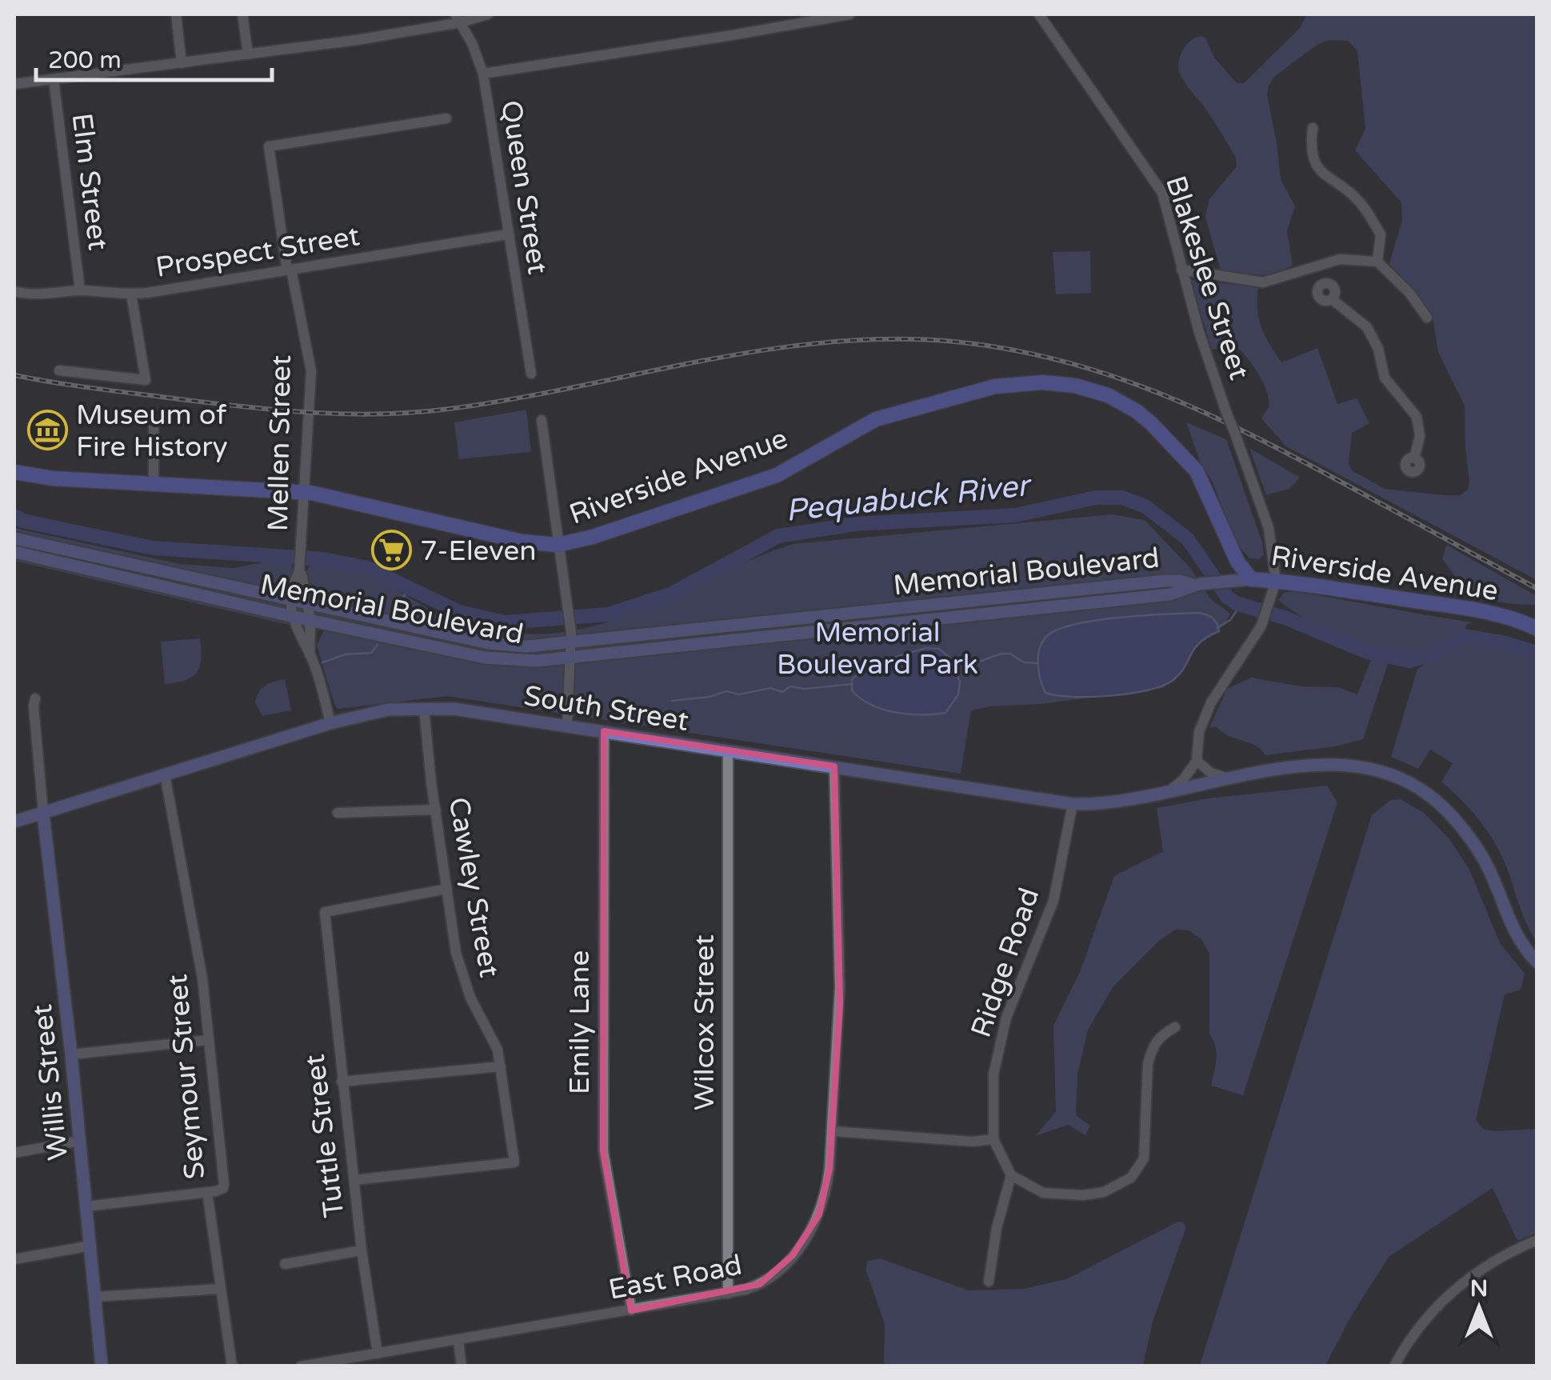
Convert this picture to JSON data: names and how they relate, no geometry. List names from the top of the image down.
{
  "streets": {
    "highway": ["Riverside Avenue"],
    "main road": ["Memorial Boulevard", "South Street", "Willis Street"],
    "street": [
      "Elm Street",
      "Queen Street",
      "Prospect Street",
      "Blakeslee Street",
      "Mellen Street",
      "Cawley Street",
      "Ridge Road",
      "Emily Lane",
      "Wilcox Street",
      "Seymour Street",
      "Tuttle Street",
      "East Road"
    ]
  },
  "crossings": [
    ["Elm Street", "Prospect Street"],
    ["Queen Street", "Prospect Street"],
    ["Prospect Street", "Mellen Street"],
    ["Blakeslee Street", "Riverside Avenue"],
    ["Mellen Street", "Riverside Avenue"],
    ["Mellen Street", "Memorial Boulevard"],
    ["Mellen Street", "South Street"],
    ["Riverside Avenue", "Memorial Boulevard"],
    ["South Street", "Cawley Street"],
    ["South Street", "Ridge Road"],
    ["South Street", "Emily Lane"],
    ["South Street", "Wilcox Street"],
    ["South Street", "Seymour Street"],
    ["South Street", "Willis Street"],
    ["South Street", "East Road"],
    ["Cawley Street", "Tuttle Street"],
    ["Emily Lane", "East Road"],
    ["Wilcox Street", "East Road"],
    ["Tuttle Street", "East Road"]
  ],
  "water": ["Pequabuck River"],
  "parks": ["Memorial Boulevard Park"],
  "places": {
    "museum": ["Museum of Fire History"],
    "supermarket": ["7-Eleven"]
  },
  "scale_bar": "200 m",
  "north": "top"
}
